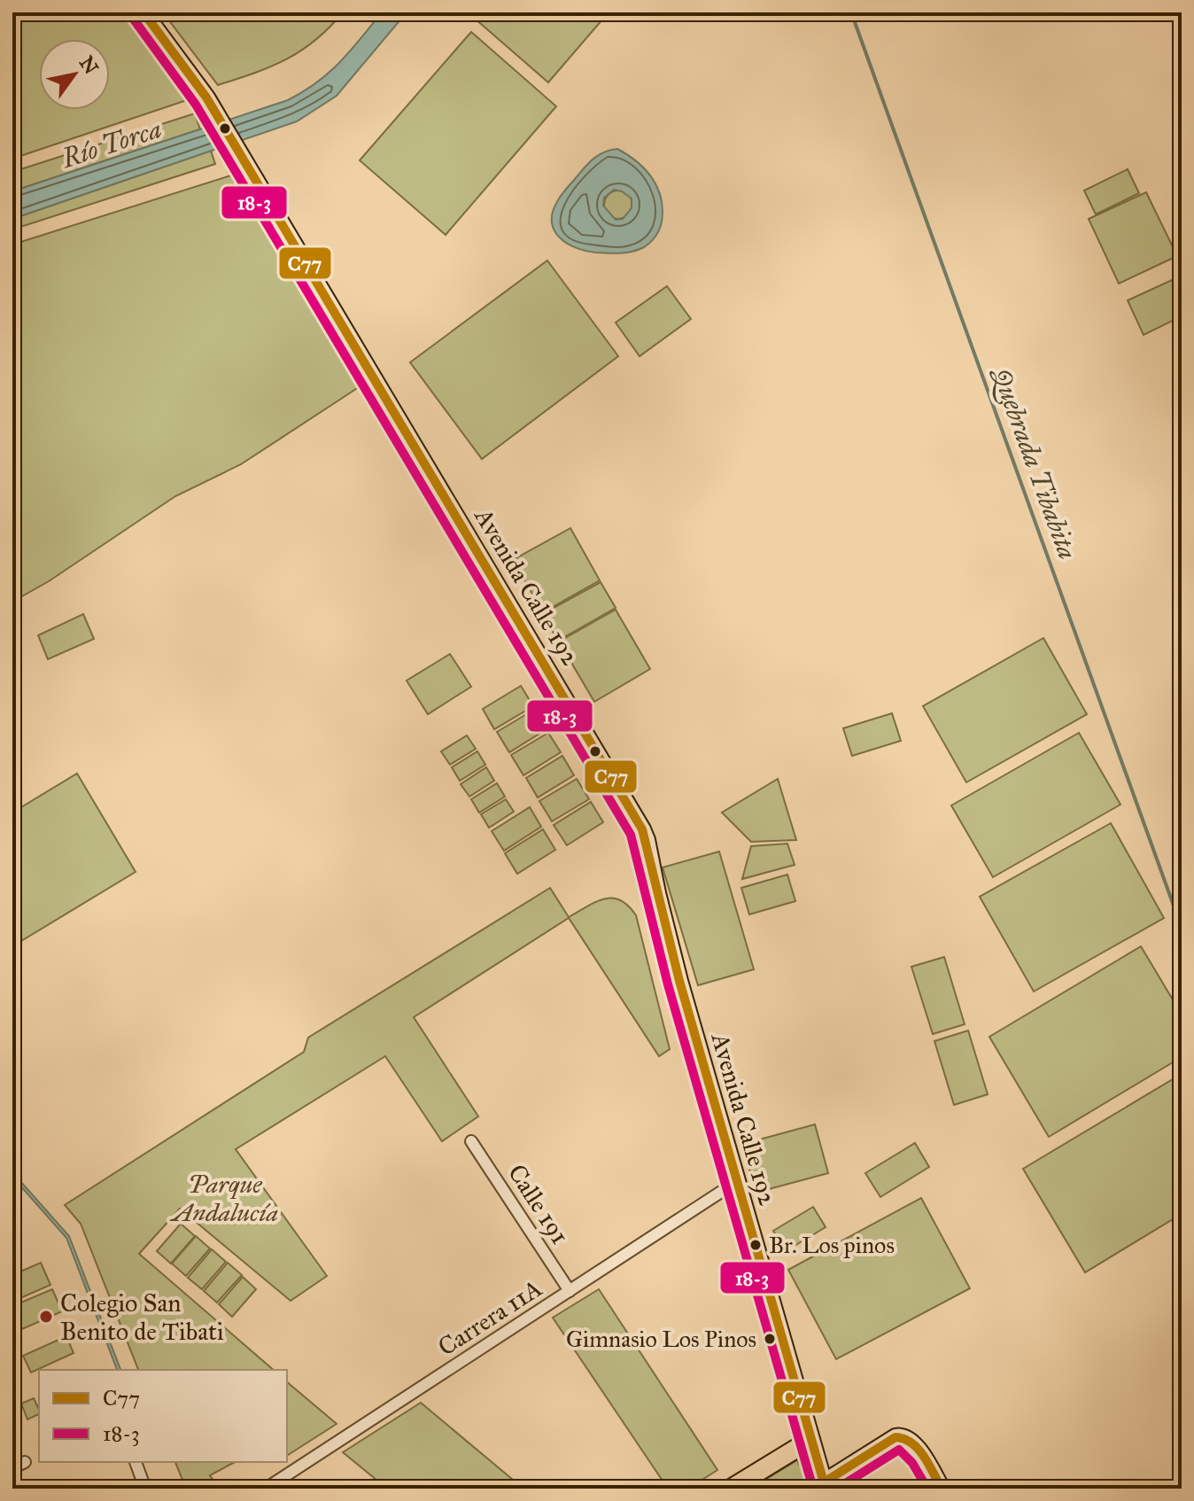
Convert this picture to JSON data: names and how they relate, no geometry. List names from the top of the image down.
{
  "streets": {
    "main road": ["Avenida Calle 192"],
    "street": ["Calle 191", "Carrera 11A"]
  },
  "crossings": [
    ["Avenida Calle 192", "Carrera 11A"],
    ["Calle 191", "Carrera 11A"]
  ],
  "water": ["Río Torca", "Quebrada Tibabita"],
  "parks": ["Parque Andalucía"],
  "places": ["Br. Los pinos", "Colegio San Benito de Tibati", "Gimnasio Los Pinos"],
  "lines": ["transit line C77", "transit line 18-3"],
  "legend": ["C77", "18-3"],
  "north": "top right"
}
